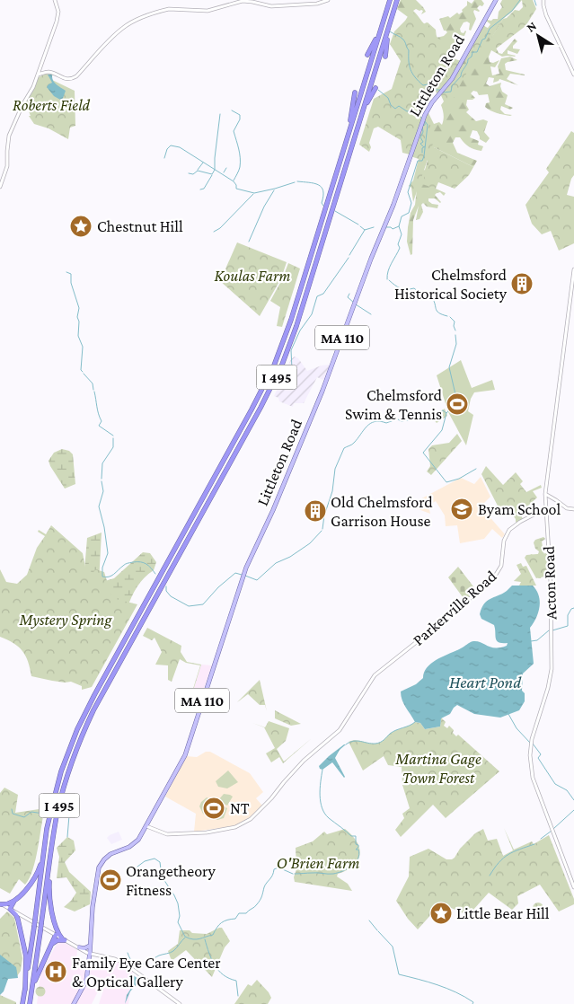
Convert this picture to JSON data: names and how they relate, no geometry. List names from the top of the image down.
{
  "streets": {
    "highway": ["I 495"],
    "main road": [
      "Littleton Road",
      "MA 110",
      "Acton Road",
      "Parkerville Road"
    ]
  },
  "crossings": [
    ["Littleton Road", "Parkerville Road"],
    ["Acton Road", "Parkerville Road"]
  ],
  "water": ["Heart Pond"],
  "parks": [
    "Roberts Field",
    "Koulas Farm",
    "Mystery Spring",
    "Martina Gage Town Forest",
    "O'Brien Farm"
  ],
  "places": {
    "place": ["Chestnut Hill", "Little Bear Hill"],
    "building": ["Chelmsford Historical Society", "Old Chelmsford Garrison House"],
    "sports": ["Chelmsford Swim & Tennis", "NT", "Orangetheory Fitness"],
    "school or university": ["Byam School"],
    "hospital": ["Family Eye Care Center & Optical Gallery"]
  },
  "north": "top left"
}
